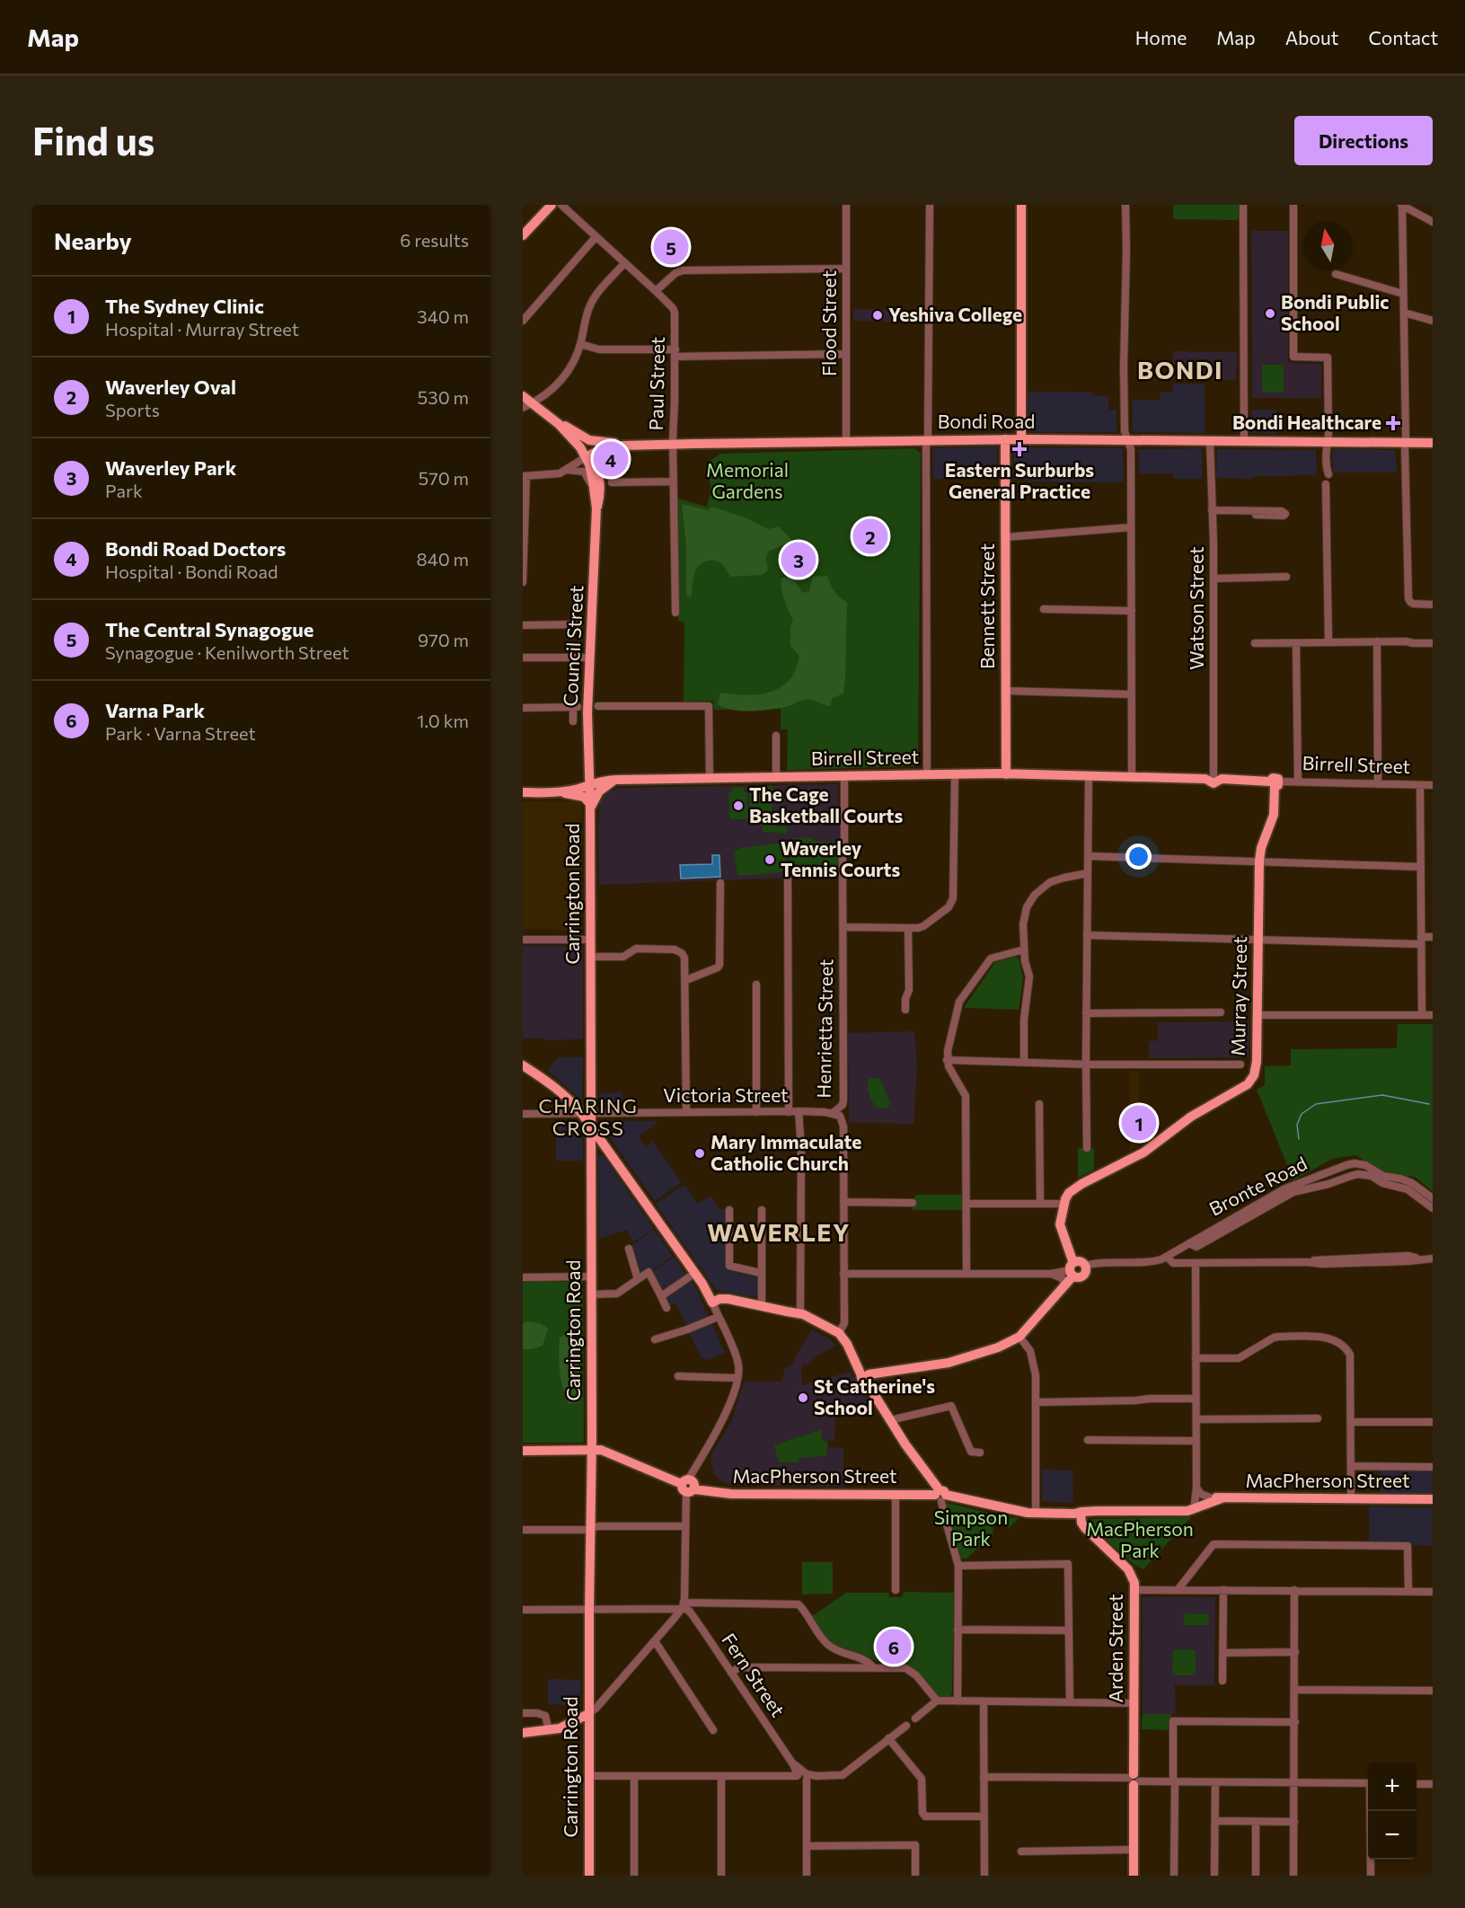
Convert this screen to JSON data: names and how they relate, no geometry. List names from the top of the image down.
{
  "streets": {
    "main road": [
      "Bondi Road",
      "Bennett Street",
      "Council Street",
      "Birrell Street",
      "Carrington Road",
      "Murray Street",
      "MacPherson Street",
      "Arden Street"
    ],
    "street": [
      "Flood Street",
      "Paul Street",
      "Watson Street",
      "Henrietta Street",
      "Victoria Street",
      "Bronte Road",
      "Fern Street"
    ]
  },
  "crossings": [
    ["Flood Street", "Bondi Road"],
    ["Paul Street", "Bondi Road"],
    ["Bondi Road", "Bennett Street"],
    ["Bondi Road", "Watson Street"],
    ["Bondi Road", "Council Street"],
    ["Bennett Street", "Birrell Street"],
    ["Watson Street", "Birrell Street"],
    ["Council Street", "Birrell Street"],
    ["Council Street", "Carrington Road"],
    ["Birrell Street", "Carrington Road"],
    ["Birrell Street", "Murray Street"],
    ["Birrell Street", "Henrietta Street"],
    ["Carrington Road", "Victoria Street"],
    ["Carrington Road", "MacPherson Street"],
    ["Henrietta Street", "Victoria Street"],
    ["MacPherson Street", "Arden Street"]
  ],
  "districts": ["BONDI", "CHARING CROSS", "WAVERLEY"],
  "parks": ["Memorial Gardens", "Simpson Park", "MacPherson Park"],
  "places": {
    "other": [
      "Bondi Public School",
      "Yeshiva College",
      "The Cage Basketball Courts",
      "Waverley Tennis Courts",
      "Mary Immaculate Catholic Church",
      "St Catherine's School"
    ],
    "health": ["Bondi Healthcare", "Eastern Surburbs General Practice"]
  },
  "north": "top",
  "page": {
    "header": "Map",
    "nav": [
      "Home",
      "Map",
      "About",
      "Contact"
    ],
    "buttons": "Directions",
    "title": "Find us",
    "heading": ["Nearby", "6 results"],
    "pins": [
      "5",
      "4",
      "2",
      "3",
      "1",
      "6"
    ],
    "list": [
      {
        "mark": "1",
        "name": "The Sydney Clinic",
        "note": "Hospital · Murray Street",
        "value": "340 m"
      },
      {
        "mark": "2",
        "name": "Waverley Oval",
        "note": "Sports",
        "value": "530 m"
      },
      {
        "mark": "3",
        "name": "Waverley Park",
        "note": "Park",
        "value": "570 m"
      },
      {
        "mark": "4",
        "name": "Bondi Road Doctors",
        "note": "Hospital · Bondi Road",
        "value": "840 m"
      },
      {
        "mark": "5",
        "name": "The Central Synagogue",
        "note": "Synagogue · Kenilworth Street",
        "value": "970 m"
      },
      {
        "mark": "6",
        "name": "Varna Park",
        "note": "Park · Varna Street",
        "value": "1.0 km"
      }
    ],
    "map_buttons": ["+", "−"]
  }
}
